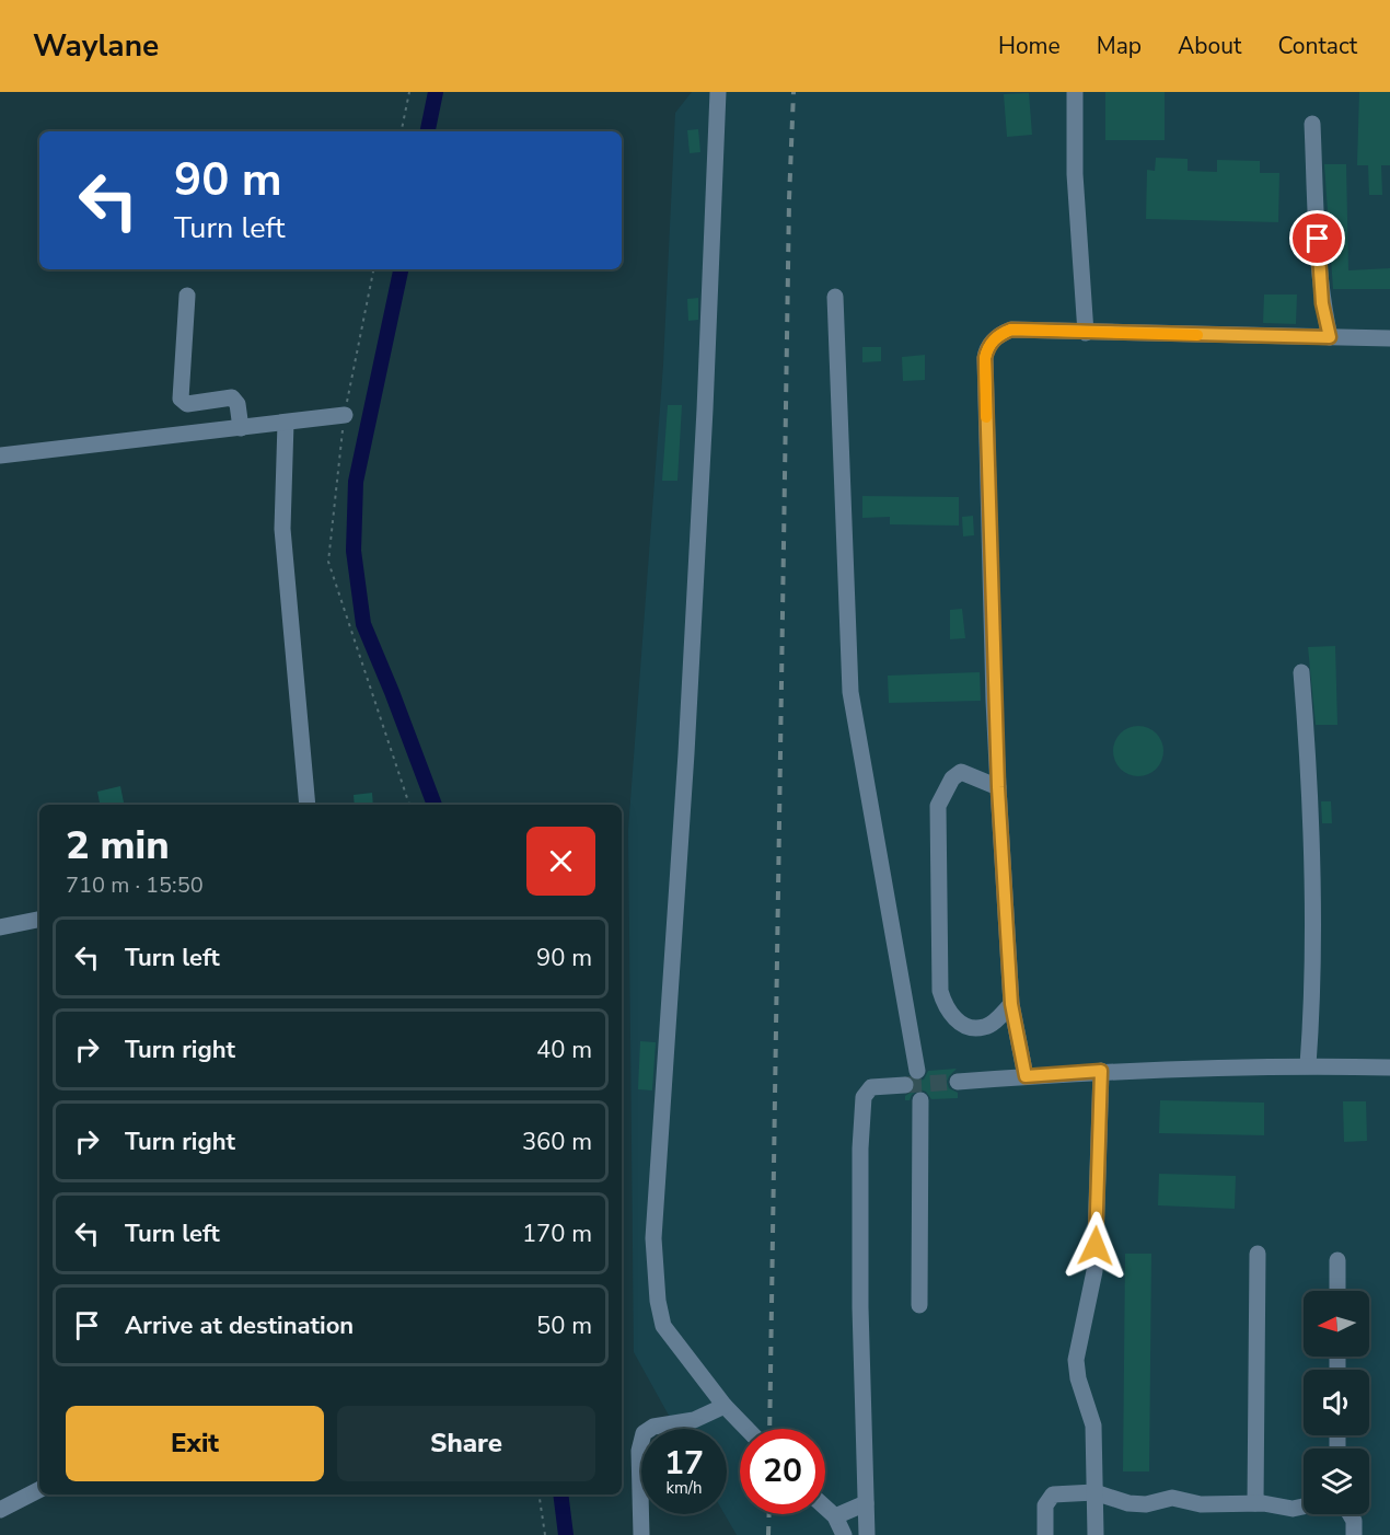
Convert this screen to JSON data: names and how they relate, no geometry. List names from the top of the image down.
{
  "north": "left",
  "page": {
    "header": "Waylane",
    "nav": [
      "Home",
      "Map",
      "About",
      "Contact"
    ],
    "turn": ["90 m", "Turn left"],
    "heading": ["2 min", "710 m · 15:50"],
    "list": [
      {
        "name": "Turn left",
        "value": "90 m"
      },
      {
        "name": "Turn right",
        "value": "40 m"
      },
      {
        "name": "Turn right",
        "value": "360 m"
      },
      {
        "name": "Turn left",
        "value": "170 m"
      },
      {
        "name": "Arrive at destination",
        "value": "50 m"
      }
    ],
    "buttons": ["Exit", "Share"],
    "speed": "17 km/h",
    "limit": "20"
  }
}
